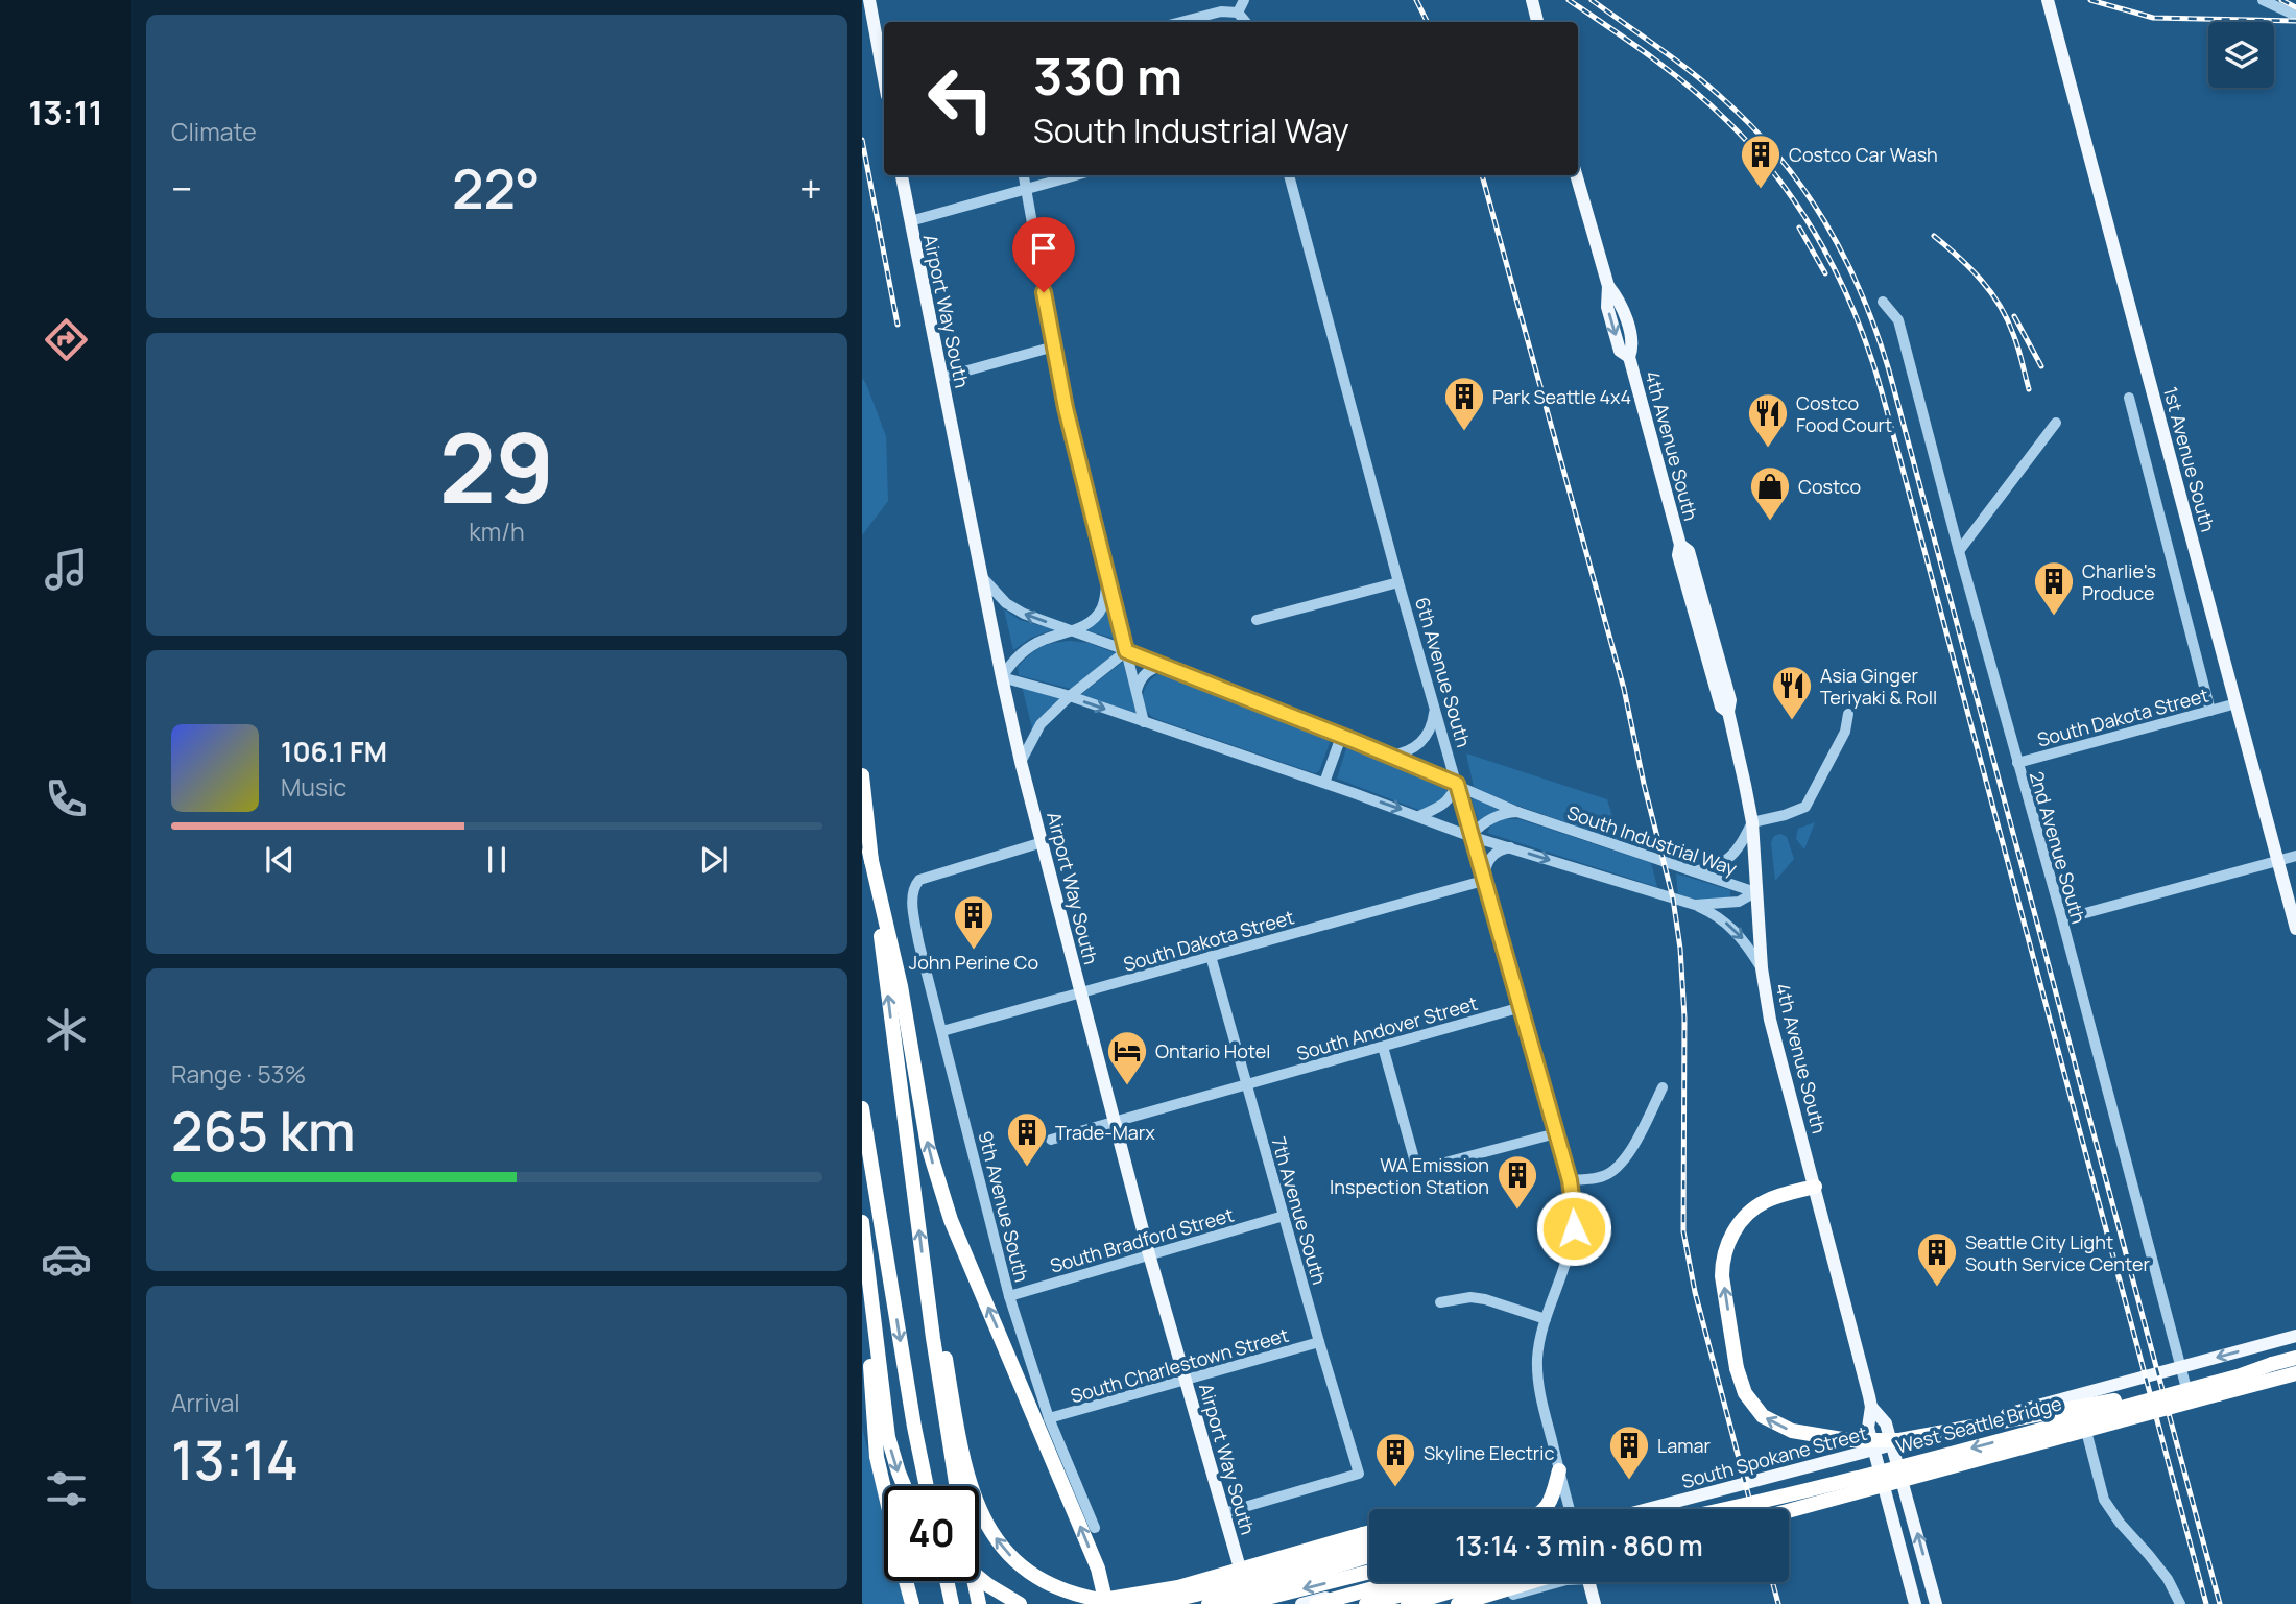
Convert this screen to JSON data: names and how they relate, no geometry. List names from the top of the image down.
{
  "streets": {
    "highway": ["West Seattle Bridge"],
    "main road": [
      "Airport Way South",
      "4th Avenue South",
      "1st Avenue South",
      "South Spokane Street"
    ],
    "street": [
      "6th Avenue South",
      "South Dakota Street",
      "South Industrial Way",
      "2nd Avenue South",
      "South Andover Street",
      "9th Avenue South",
      "7th Avenue South",
      "South Bradford Street",
      "South Charlestown Street"
    ]
  },
  "crossings": [
    ["Airport Way South", "South Dakota Street"],
    ["Airport Way South", "South Industrial Way"],
    ["Airport Way South", "South Andover Street"],
    ["Airport Way South", "9th Avenue South"],
    ["Airport Way South", "7th Avenue South"],
    ["Airport Way South", "South Bradford Street"],
    ["Airport Way South", "South Charlestown Street"],
    ["4th Avenue South", "South Industrial Way"],
    ["4th Avenue South", "South Spokane Street"],
    ["1st Avenue South", "South Dakota Street"],
    ["6th Avenue South", "South Dakota Street"],
    ["6th Avenue South", "South Industrial Way"],
    ["6th Avenue South", "South Andover Street"],
    ["South Dakota Street", "2nd Avenue South"],
    ["South Dakota Street", "9th Avenue South"],
    ["South Dakota Street", "7th Avenue South"],
    ["2nd Avenue South", "South Spokane Street"],
    ["South Andover Street", "7th Avenue South"],
    ["9th Avenue South", "South Bradford Street"],
    ["9th Avenue South", "South Charlestown Street"],
    ["7th Avenue South", "South Bradford Street"],
    ["7th Avenue South", "South Charlestown Street"]
  ],
  "places": {
    "building": [
      "Costco Car Wash",
      "Park Seattle 4x4",
      "Charlie's Produce",
      "John Perine Co",
      "Trade-Marx",
      "WA Emission Inspection Station",
      "Seattle City Light South Service Center",
      "Lamar",
      "Skyline Electric"
    ],
    "restaurant": ["Costco Food Court", "Asia Ginger Teriyaki & Roll"],
    "shop": ["Costco"],
    "hotel": ["Ontario Hotel"]
  },
  "page": {
    "tabs": "13:11",
    "tile": [
      "Climate",
      ["29", "km/h"],
      ["Range · 53%", "265 km"],
      ["Arrival", "13:14"]
    ],
    "turn": ["330 m", "South Industrial Way"],
    "heat": ["−", "22°", "+"],
    "song": ["106.1 FM", "Music"],
    "limit": "40",
    "trip": "13:14 · 3 min · 860 m"
  }
}
